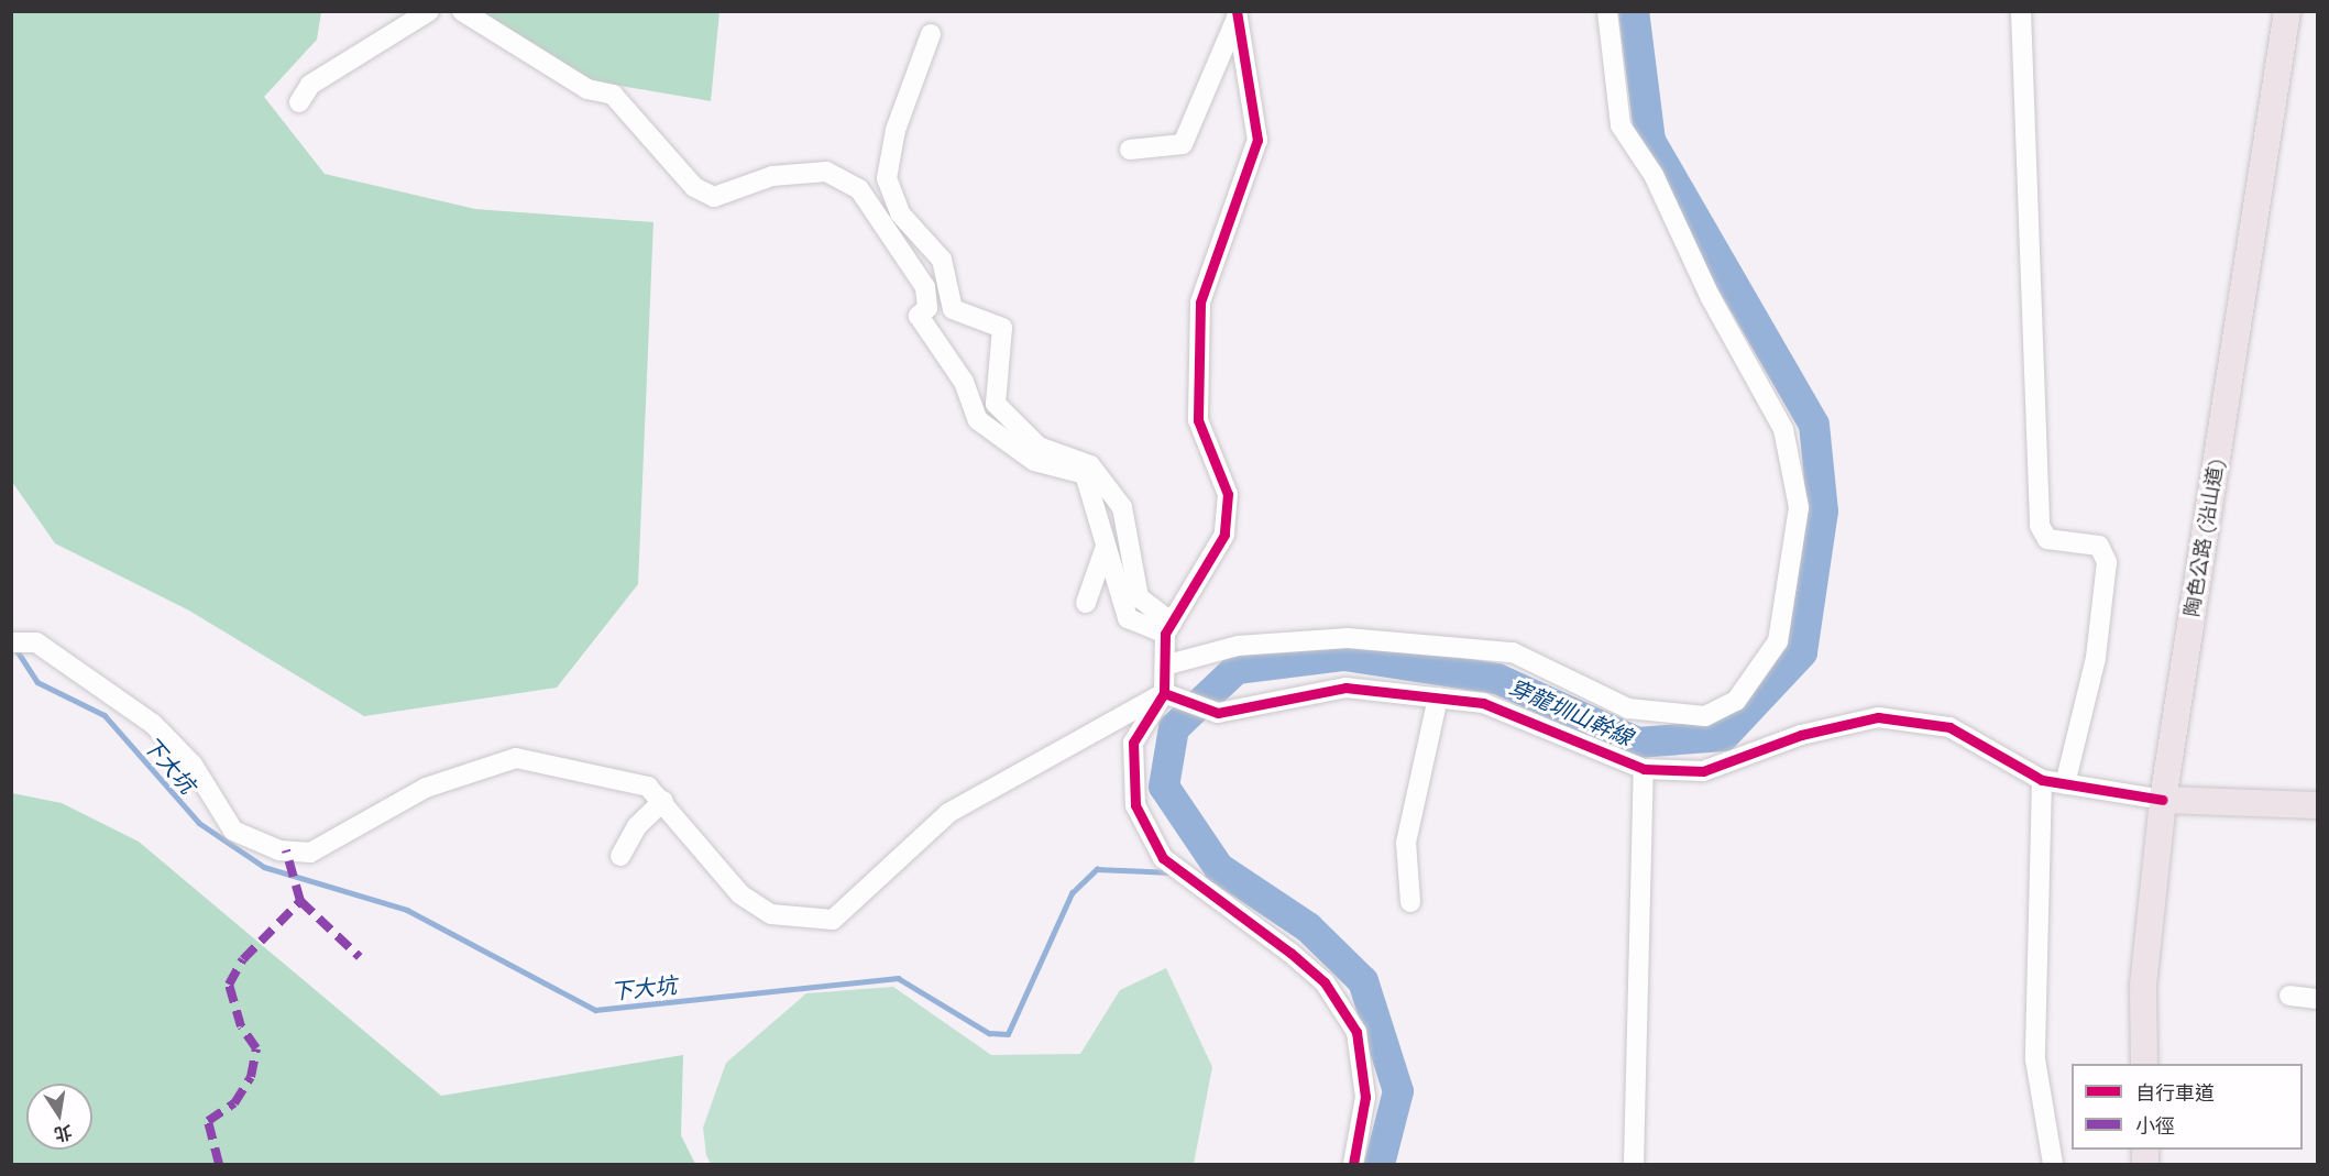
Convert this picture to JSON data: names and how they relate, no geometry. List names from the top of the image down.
{
  "streets": {
    "main road": ["陶色公路 (沿山道)"]
  },
  "water": ["穿龍圳山幹線", "下大坑"],
  "legend": ["自行車道", "小徑"],
  "north": "bottom"
}
